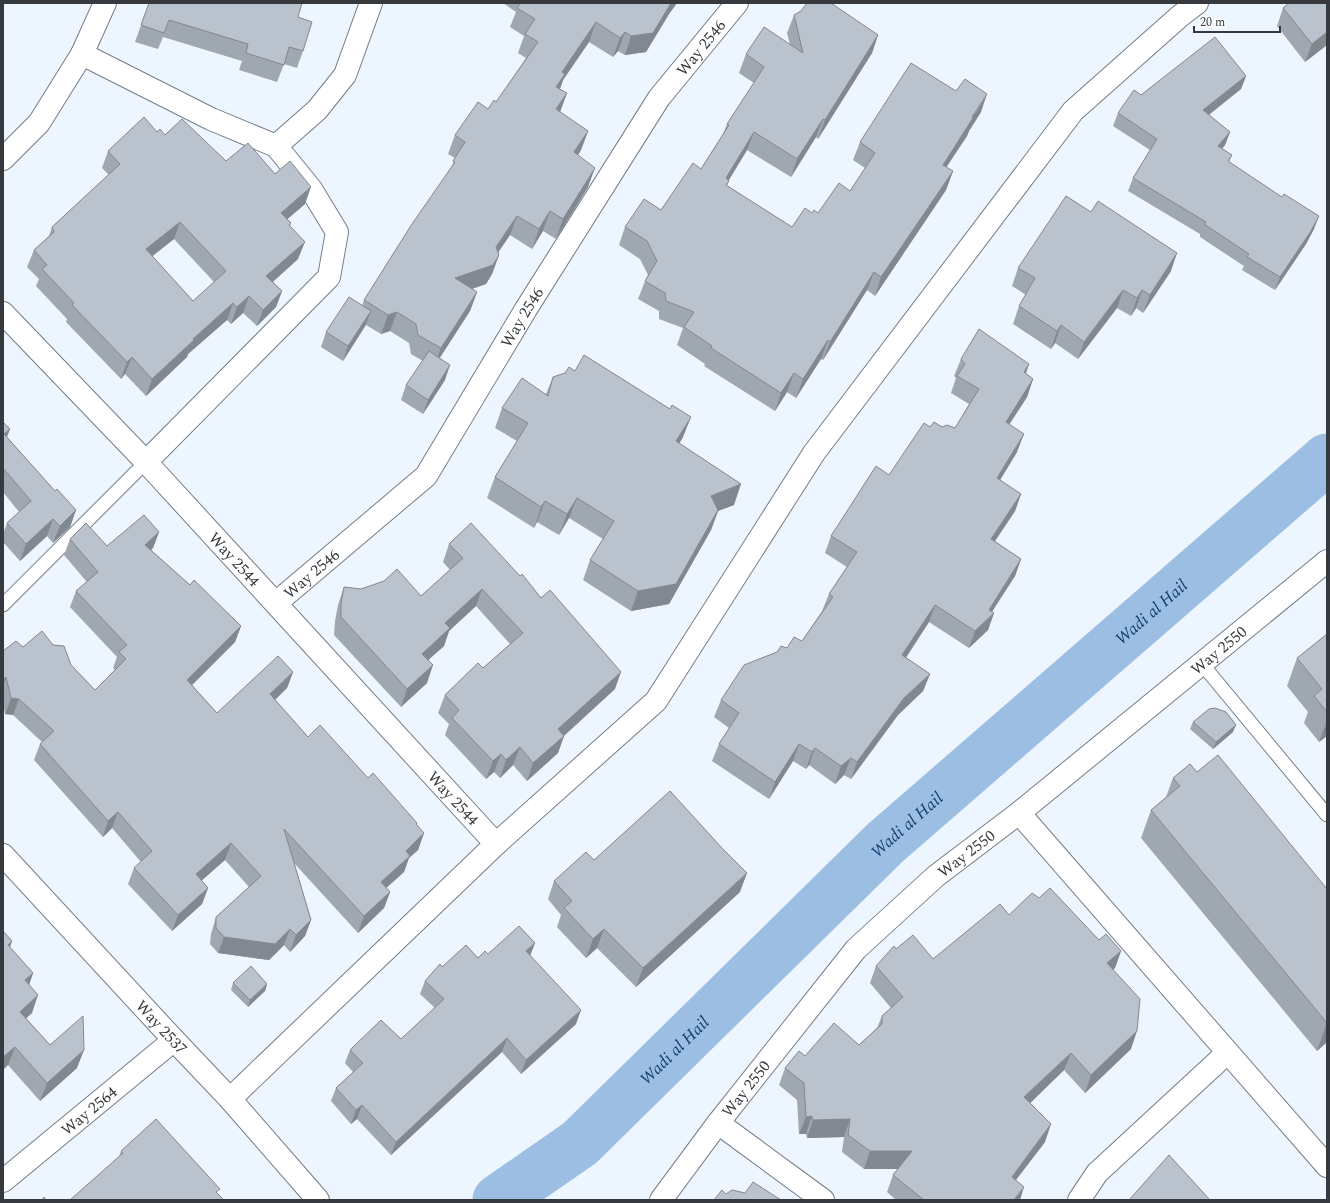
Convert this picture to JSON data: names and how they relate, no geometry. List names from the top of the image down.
{
  "streets": {
    "street": [
      "Way 2546",
      "Way 2544",
      "Way 2550",
      "Way 2537",
      "Way 2564"
    ]
  },
  "crossings": [
    ["Way 2546", "Way 2544"],
    ["Way 2537", "Way 2564"]
  ],
  "water": ["Wadi al Hail"],
  "scale_bar": "20 m"
}
